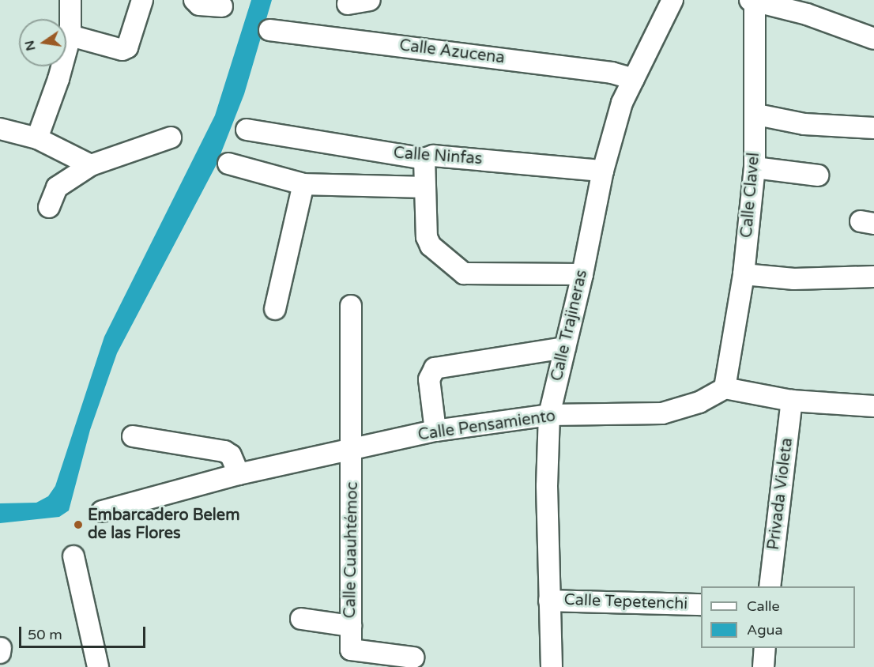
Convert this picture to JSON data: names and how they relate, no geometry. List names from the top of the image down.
{
  "streets": {
    "street": [
      "Calle Azucena",
      "Calle Ninfas",
      "Calle Clavel",
      "Calle Trajineras",
      "Calle Pensamiento",
      "Privada Violeta",
      "Calle Cuauhtémoc",
      "Calle Tepetenchi"
    ]
  },
  "crossings": [
    ["Calle Azucena", "Calle Trajineras"],
    ["Calle Ninfas", "Calle Trajineras"],
    ["Calle Clavel", "Calle Pensamiento"],
    ["Calle Trajineras", "Calle Pensamiento"],
    ["Calle Trajineras", "Calle Tepetenchi"],
    ["Calle Pensamiento", "Calle Cuauhtémoc"]
  ],
  "places": ["Embarcadero Belem de las Flores"],
  "legend": ["Calle", "Agua"],
  "scale_bar": "50 m",
  "north": "left"
}
